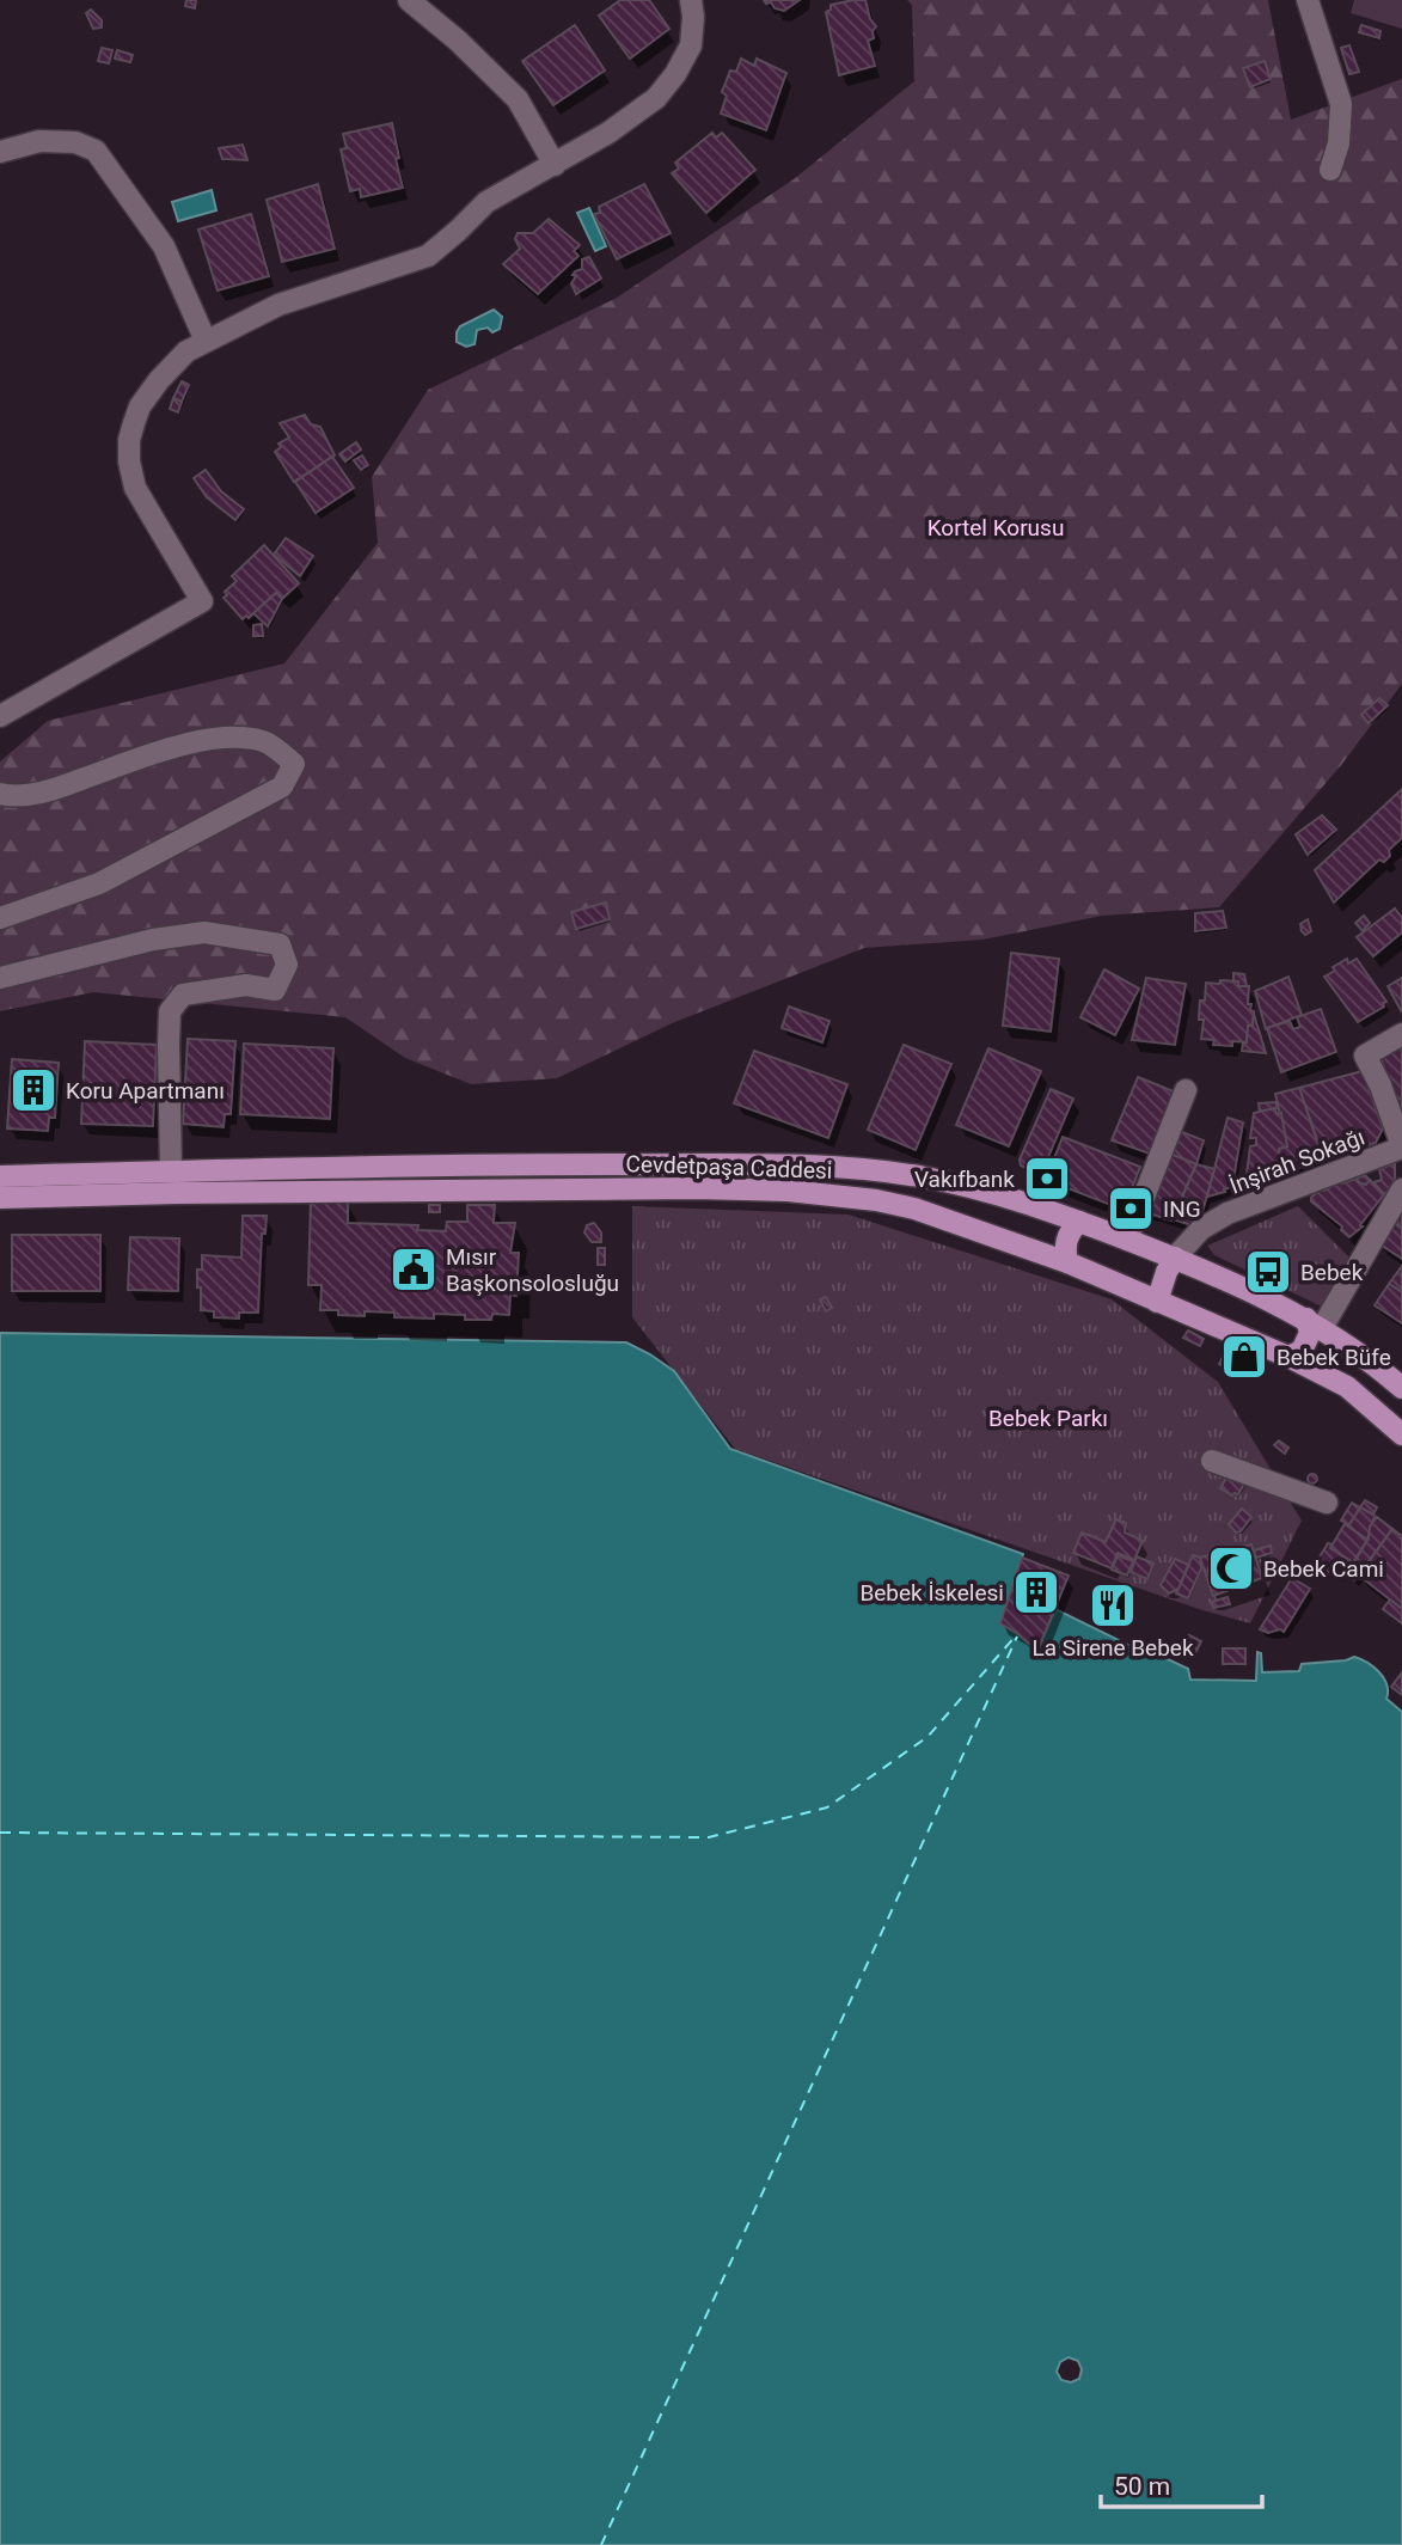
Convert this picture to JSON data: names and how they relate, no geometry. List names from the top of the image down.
{
  "streets": {
    "main road": ["Cevdetpaşa Caddesi"],
    "street": ["İnşirah Sokağı"]
  },
  "crossings": [
    ["İnşirah Sokağı", "Cevdetpaşa Caddesi"]
  ],
  "parks": ["Kortel Korusu", "Bebek Parkı"],
  "places": {
    "building": ["Koru Apartmanı", "Bebek İskelesi"],
    "bank": ["Vakıfbank", "ING"],
    "public building": ["Mısır Başkonsolosluğu"],
    "bus stop": ["Bebek"],
    "shop": ["Bebek Büfe"],
    "mosque": ["Bebek Cami"],
    "restaurant": ["La Sirene Bebek"]
  },
  "scale_bar": "50 m"
}
